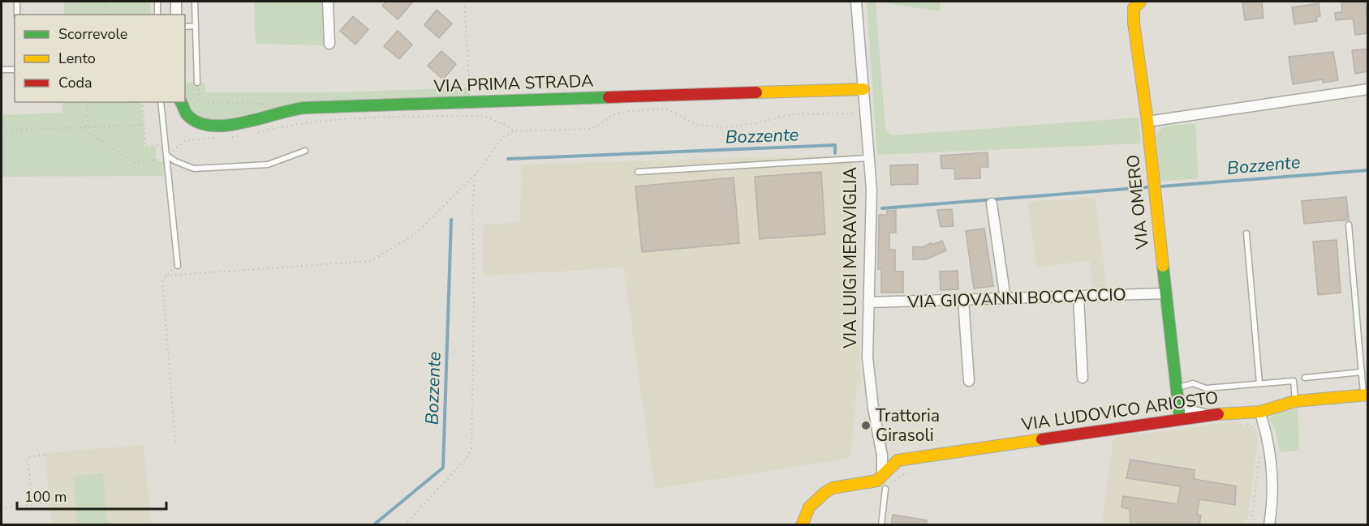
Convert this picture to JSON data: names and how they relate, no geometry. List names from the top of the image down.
{
  "streets": {
    "street": [
      "VIA PRIMA STRADA",
      "VIA OMERO",
      "VIA LUIGI MERAVIGLIA",
      "VIA GIOVANNI BOCCACCIO",
      "VIA LUDOVICO ARIOSTO"
    ]
  },
  "crossings": [
    ["VIA PRIMA STRADA", "VIA LUIGI MERAVIGLIA"],
    ["VIA OMERO", "VIA GIOVANNI BOCCACCIO"],
    ["VIA OMERO", "VIA LUDOVICO ARIOSTO"],
    ["VIA LUIGI MERAVIGLIA", "VIA GIOVANNI BOCCACCIO"]
  ],
  "water": ["Bozzente"],
  "places": ["Trattoria Girasoli"],
  "legend": ["Scorrevole", "Lento", "Coda"],
  "scale_bar": "100 m"
}
